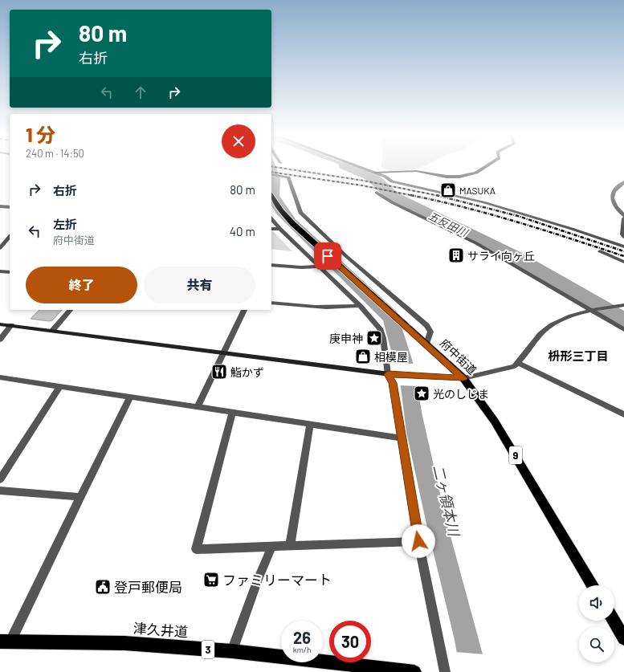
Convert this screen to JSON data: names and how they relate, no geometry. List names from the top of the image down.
{
  "streets": {
    "main road": [
      "府中街道",
      "9",
      "津久井道",
      "3"
    ]
  },
  "districts": ["枡形三丁目"],
  "water": ["五反田川", "二ヶ領本川"],
  "places": {
    "shop": ["MASUKA", "相模屋"],
    "building": ["サライ向ヶ丘"],
    "place": ["庚申神", "光のしじま"],
    "restaurant": ["鮨かず"],
    "supermarket": ["ファミリーマート"],
    "public building": ["登戸郵便局"]
  },
  "page": {
    "turn": ["80 m", "右折"],
    "heading": ["1 分", "240 m · 14:50"],
    "list": [
      {
        "name": "右折",
        "value": "80 m"
      },
      {
        "name": "左折",
        "note": "府中街道",
        "value": "40 m"
      }
    ],
    "buttons": ["終了", "共有"],
    "speed": "26 km/h",
    "limit": "30"
  }
}
